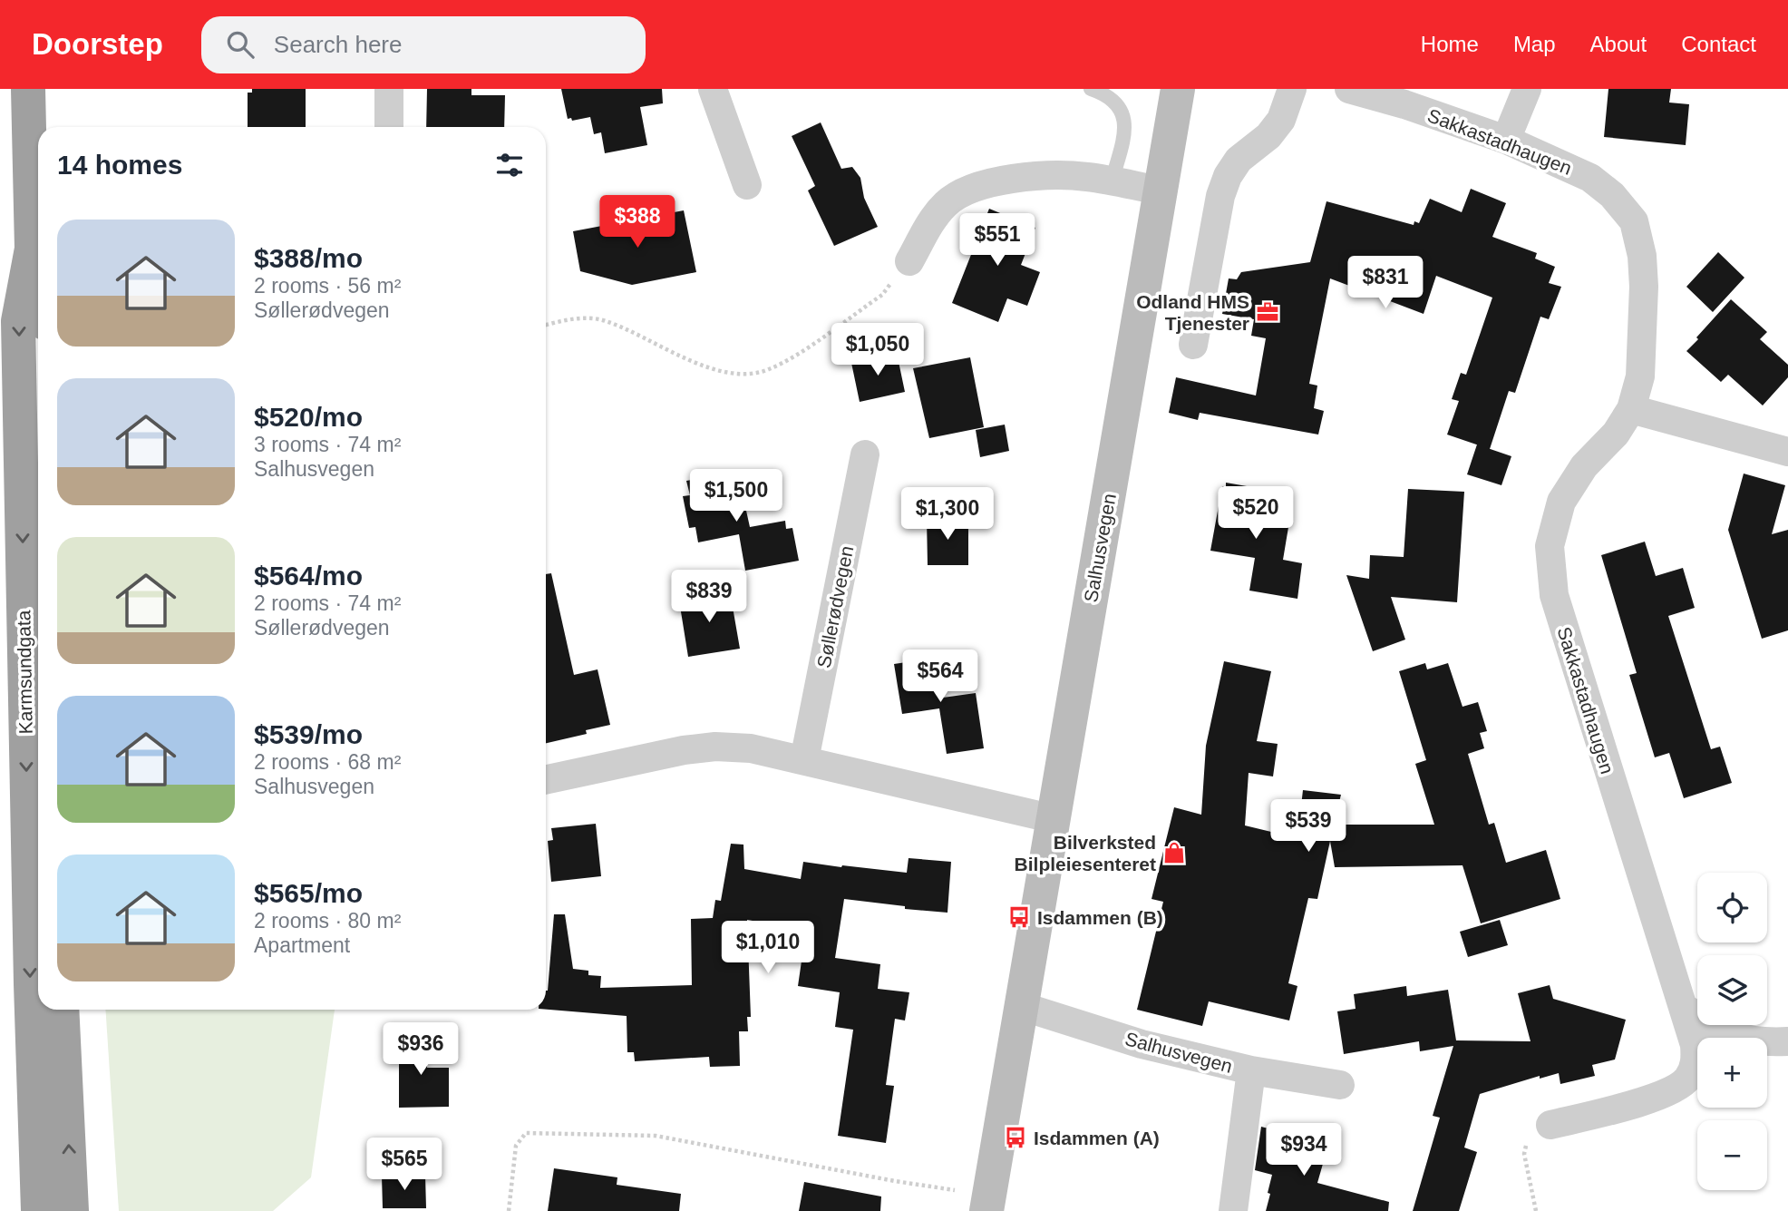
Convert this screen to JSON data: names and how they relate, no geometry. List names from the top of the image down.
{
  "streets": {
    "highway": ["Karmsundgata"],
    "main road": ["Salhusvegen"],
    "street": ["Sakkastadhaugen", "Søllerødvegen"]
  },
  "one_way": ["Karmsundgata"],
  "places": {
    "office": ["Odland HMS Tjenester"],
    "shop": ["Bilverksted Bilpleiesenteret"],
    "bus stop": ["Isdammen (B)", "Isdammen (A)"]
  },
  "page": {
    "header": "Doorstep",
    "search": "Search here",
    "nav": [
      "Home",
      "Map",
      "About",
      "Contact"
    ],
    "heading": "14 homes",
    "price": [
      "$388",
      "$551",
      "$831",
      "$1,050",
      "$1,500",
      "$520",
      "$1,300",
      "$839",
      "$564",
      "$539",
      "$1,010",
      "$936",
      "$934",
      "$565"
    ],
    "list": [
      {
        "name": "$388/mo",
        "note": "2 rooms · 56 m² · Søllerødvegen"
      },
      {
        "name": "$520/mo",
        "note": "3 rooms · 74 m² · Salhusvegen"
      },
      {
        "name": "$564/mo",
        "note": "2 rooms · 74 m² · Søllerødvegen"
      },
      {
        "name": "$539/mo",
        "note": "2 rooms · 68 m² · Salhusvegen"
      },
      {
        "name": "$565/mo",
        "note": "2 rooms · 80 m² · Apartment"
      }
    ],
    "map_buttons": ["+", "−"]
  }
}
